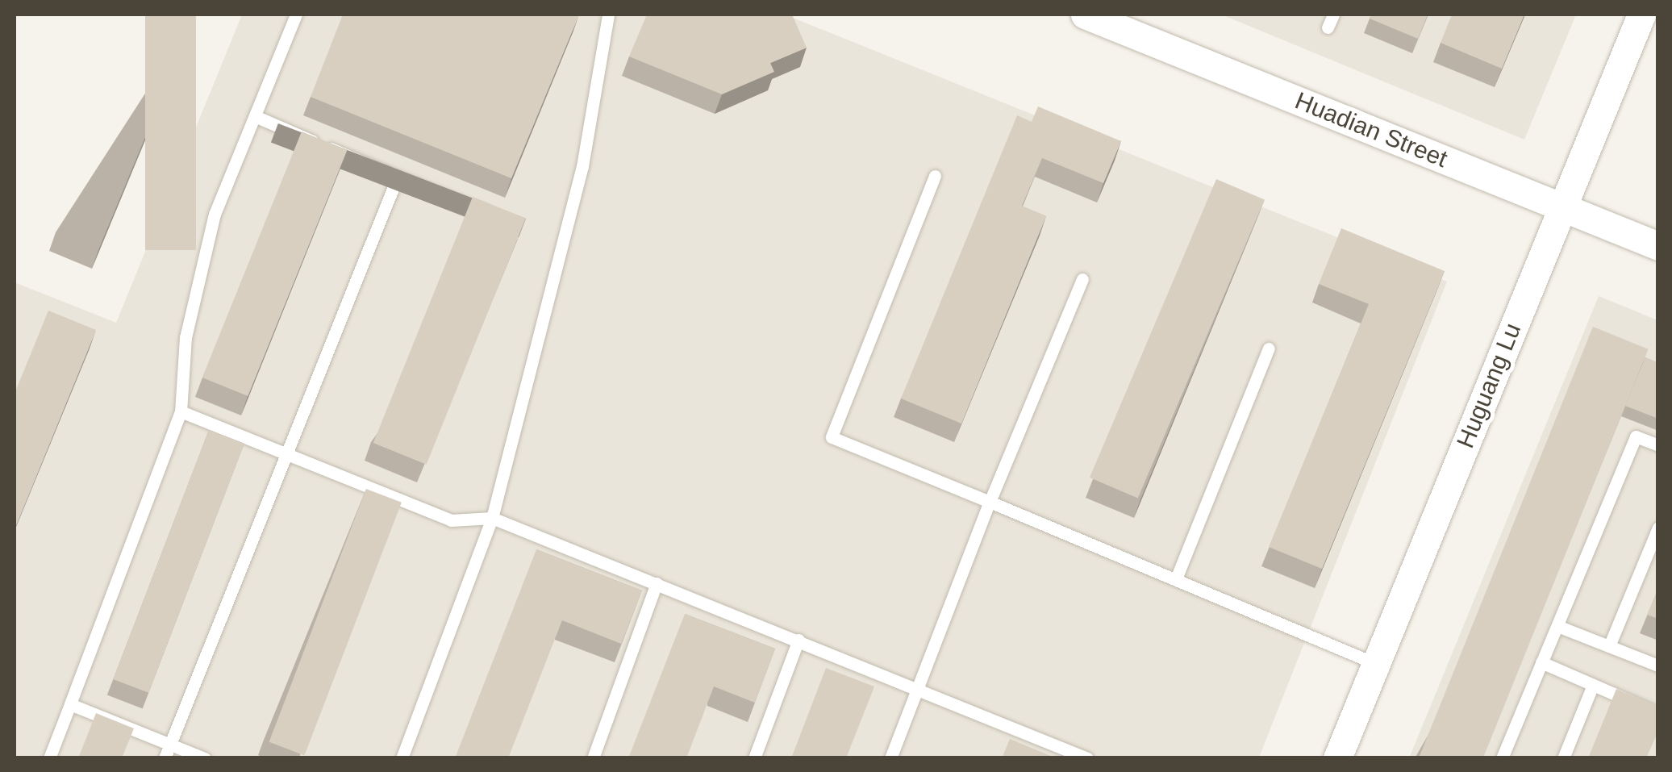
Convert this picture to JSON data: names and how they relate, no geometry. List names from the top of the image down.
{
  "streets": {
    "street": ["Huadian Street", "Huguang Lu"]
  },
  "crossings": [
    ["Huadian Street", "Huguang Lu"]
  ]
}
